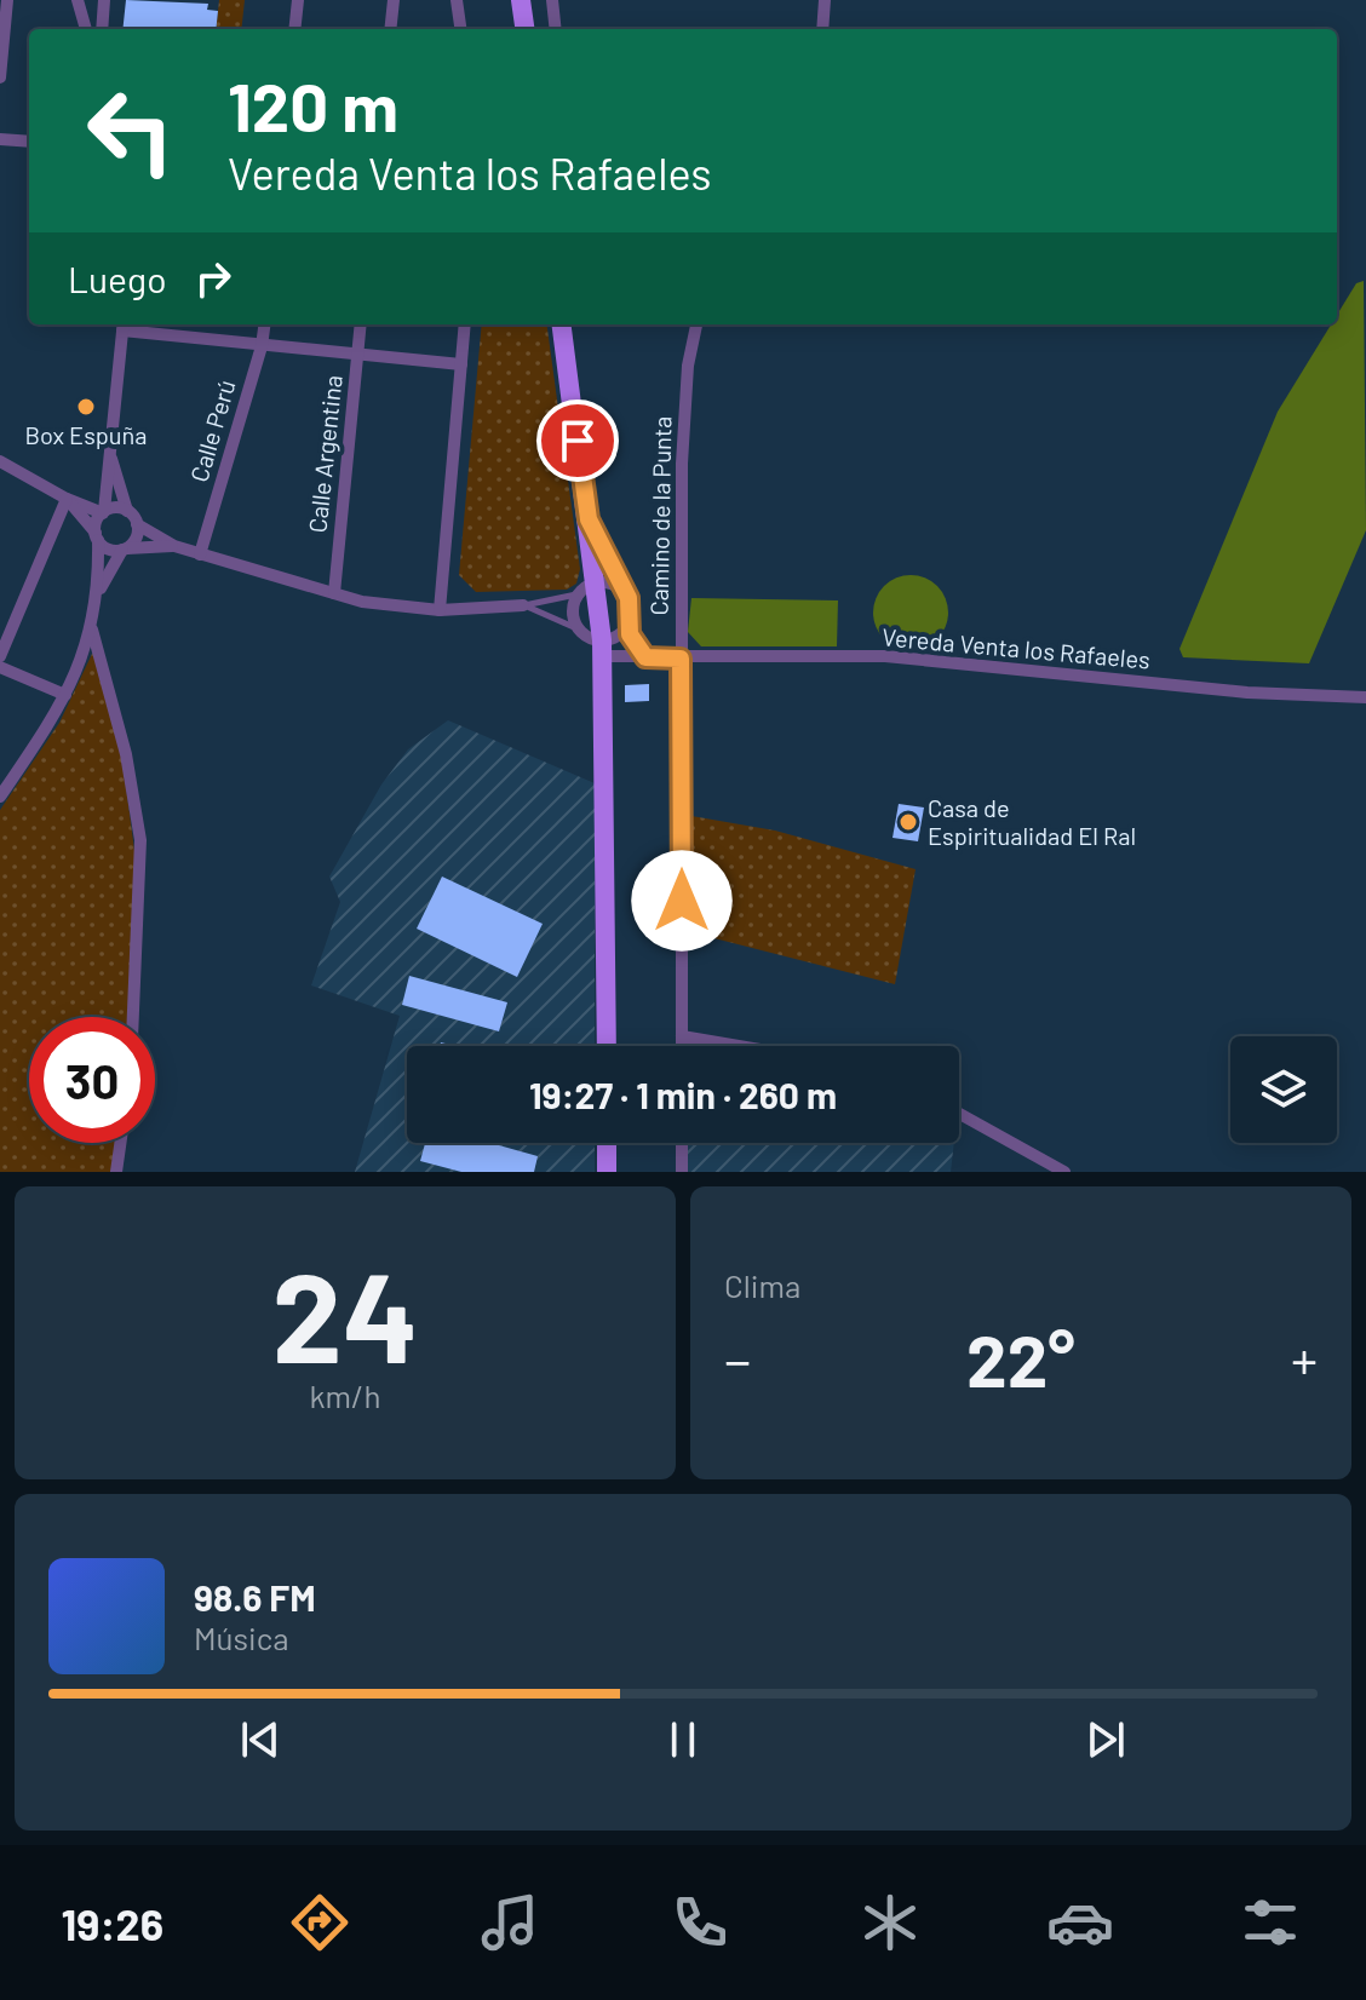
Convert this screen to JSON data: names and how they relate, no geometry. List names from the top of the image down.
{
  "streets": {
    "street": [
      "Calle Perú",
      "Calle Argentina",
      "Camino de la Punta",
      "Vereda Venta los Rafaeles"
    ]
  },
  "crossings": [
    ["Camino de la Punta", "Vereda Venta los Rafaeles"]
  ],
  "places": ["Box Espuña", "Casa de Espiritualidad El Ral"],
  "page": {
    "turn": ["120 m", "Vereda Venta los Rafaeles"],
    "then": "Luego",
    "limit": "30",
    "trip": "19:27 · 1 min · 260 m",
    "tile": [
      ["24", "km/h"],
      "Clima"
    ],
    "heat": ["−", "22°", "+"],
    "song": ["98.6 FM", "Música"],
    "tabs": "19:26"
  }
}
